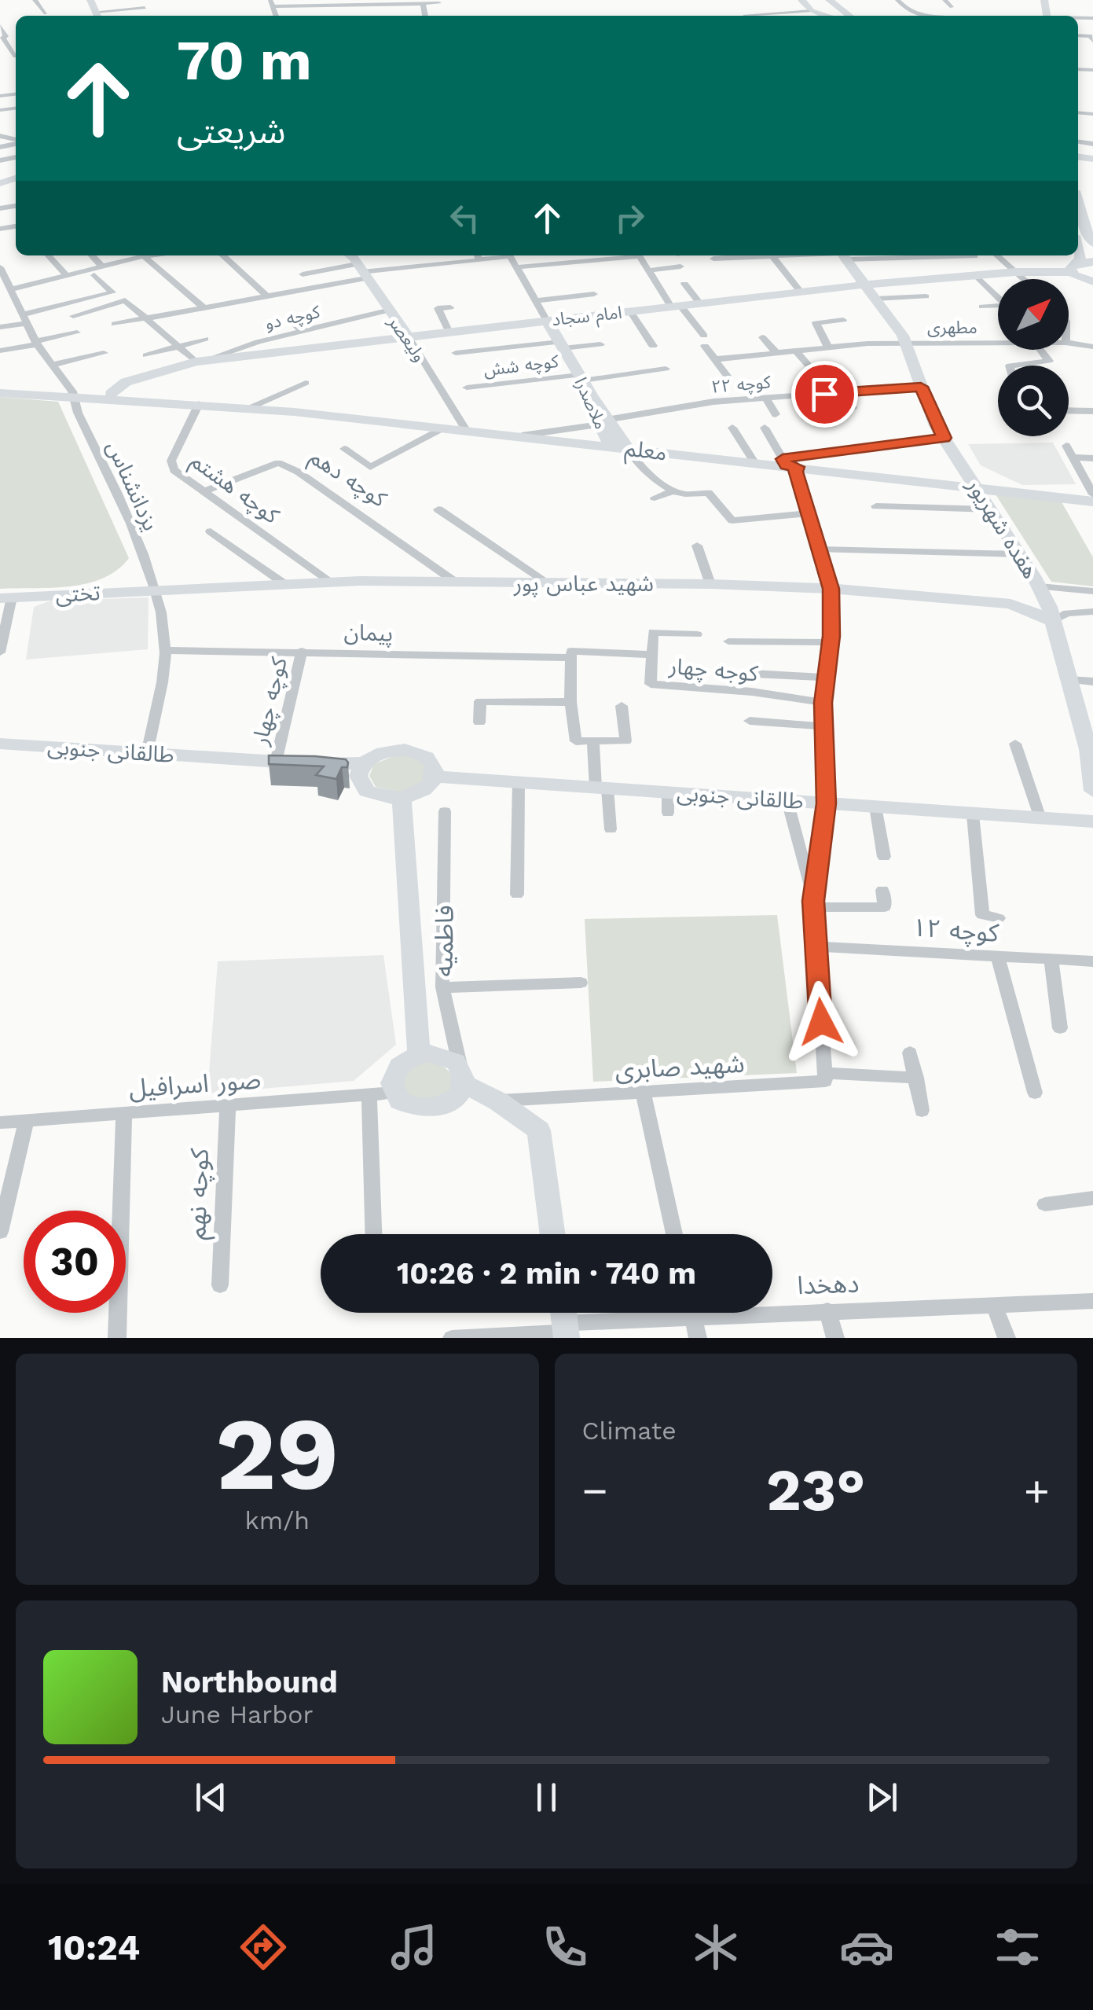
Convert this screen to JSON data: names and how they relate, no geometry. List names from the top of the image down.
{
  "streets": {
    "street": [
      "امام سجاد",
      "کوچه دو",
      "مطهری",
      "ولیعصر",
      "کوچه شش",
      "کوچه ۲۲",
      "ملاصدرا",
      "معلم",
      "کوچه دهم",
      "یزدانشناس",
      "کوچه هشتم",
      "هفده شهریور",
      "شهید عباس پور",
      "تختی",
      "پیمان",
      "کوجه چهار",
      "کوچه چهار",
      "طالقانی جنوبی",
      "کوچه ۱۲",
      "فاطمیه",
      "شهید صابری",
      "صور اسرافیل",
      "کوچه نهم",
      "دهخدا"
    ]
  },
  "crossings": [
    ["امام سجاد", "کوچه دو"],
    ["امام سجاد", "ولیعصر"],
    ["امام سجاد", "ملاصدرا"],
    ["امام سجاد", "معلم"],
    ["امام سجاد", "هفده شهریور"],
    ["کوچه دو", "ولیعصر"],
    ["مطهری", "هفده شهریور"],
    ["ولیعصر", "معلم"],
    ["کوچه شش", "ملاصدرا"],
    ["کوچه ۲۲", "ملاصدرا"],
    ["کوچه ۲۲", "هفده شهریور"],
    ["ملاصدرا", "معلم"],
    ["معلم", "یزدانشناس"],
    ["معلم", "کوچه هشتم"],
    ["معلم", "هفده شهریور"],
    ["کوچه دهم", "کوچه هشتم"],
    ["کوچه دهم", "شهید عباس پور"],
    ["یزدانشناس", "شهید عباس پور"],
    ["یزدانشناس", "تختی"],
    ["یزدانشناس", "پیمان"],
    ["یزدانشناس", "طالقانی جنوبی"],
    ["کوچه هشتم", "شهید عباس پور"],
    ["هفده شهریور", "شهید عباس پور"],
    ["شهید عباس پور", "تختی"],
    ["پیمان", "کوجه چهار"],
    ["پیمان", "کوچه چهار"],
    ["کوچه چهار", "طالقانی جنوبی"],
    ["طالقانی جنوبی", "فاطمیه"],
    ["فاطمیه", "صور اسرافیل"],
    ["صور اسرافیل", "کوچه نهم"]
  ],
  "north": "top right",
  "page": {
    "turn": ["70 m", "شریعتی"],
    "limit": "30",
    "trip": "10:26 · 2 min · 740 m",
    "tile": [
      ["29", "km/h"],
      "Climate"
    ],
    "heat": ["−", "23°", "+"],
    "song": ["Northbound", "June Harbor"],
    "tabs": "10:24"
  }
}
